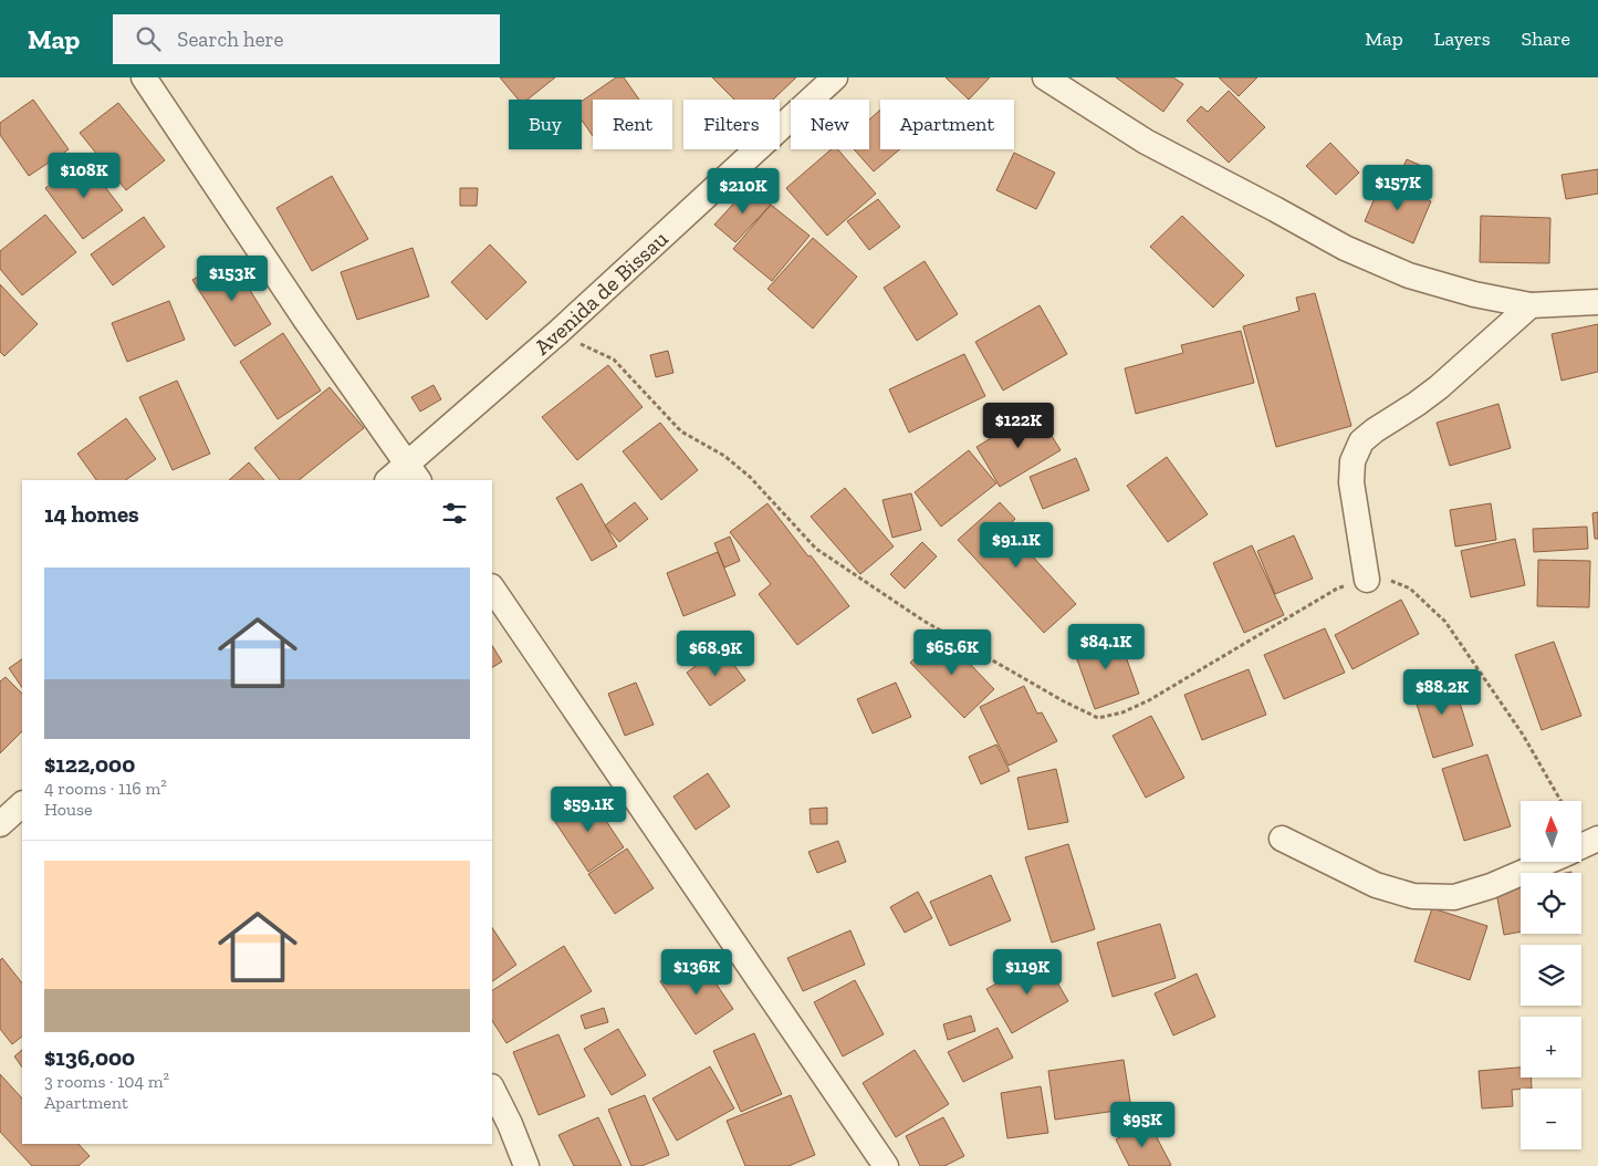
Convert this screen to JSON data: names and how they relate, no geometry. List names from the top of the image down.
{
  "streets": {
    "street": ["Avenida de Bissau"]
  },
  "north": "top",
  "page": {
    "header": "Map",
    "search": "Search here",
    "nav": ["Map", "Layers", "Share"],
    "chip": [
      "Buy",
      "Rent",
      "Filters",
      "New",
      "Apartment"
    ],
    "price": [
      "$108K",
      "$157K",
      "$210K",
      "$153K",
      "$122K",
      "$91.1K",
      "$84.1K",
      "$65.6K",
      "$68.9K",
      "$88.2K",
      "$59.1K",
      "$136K",
      "$119K",
      "$95K"
    ],
    "heading": "14 homes",
    "list": [
      {
        "name": "$122,000",
        "note": "4 rooms · 116 m² · House"
      },
      {
        "name": "$136,000",
        "note": "3 rooms · 104 m² · Apartment"
      }
    ],
    "map_buttons": ["+", "−"]
  }
}
